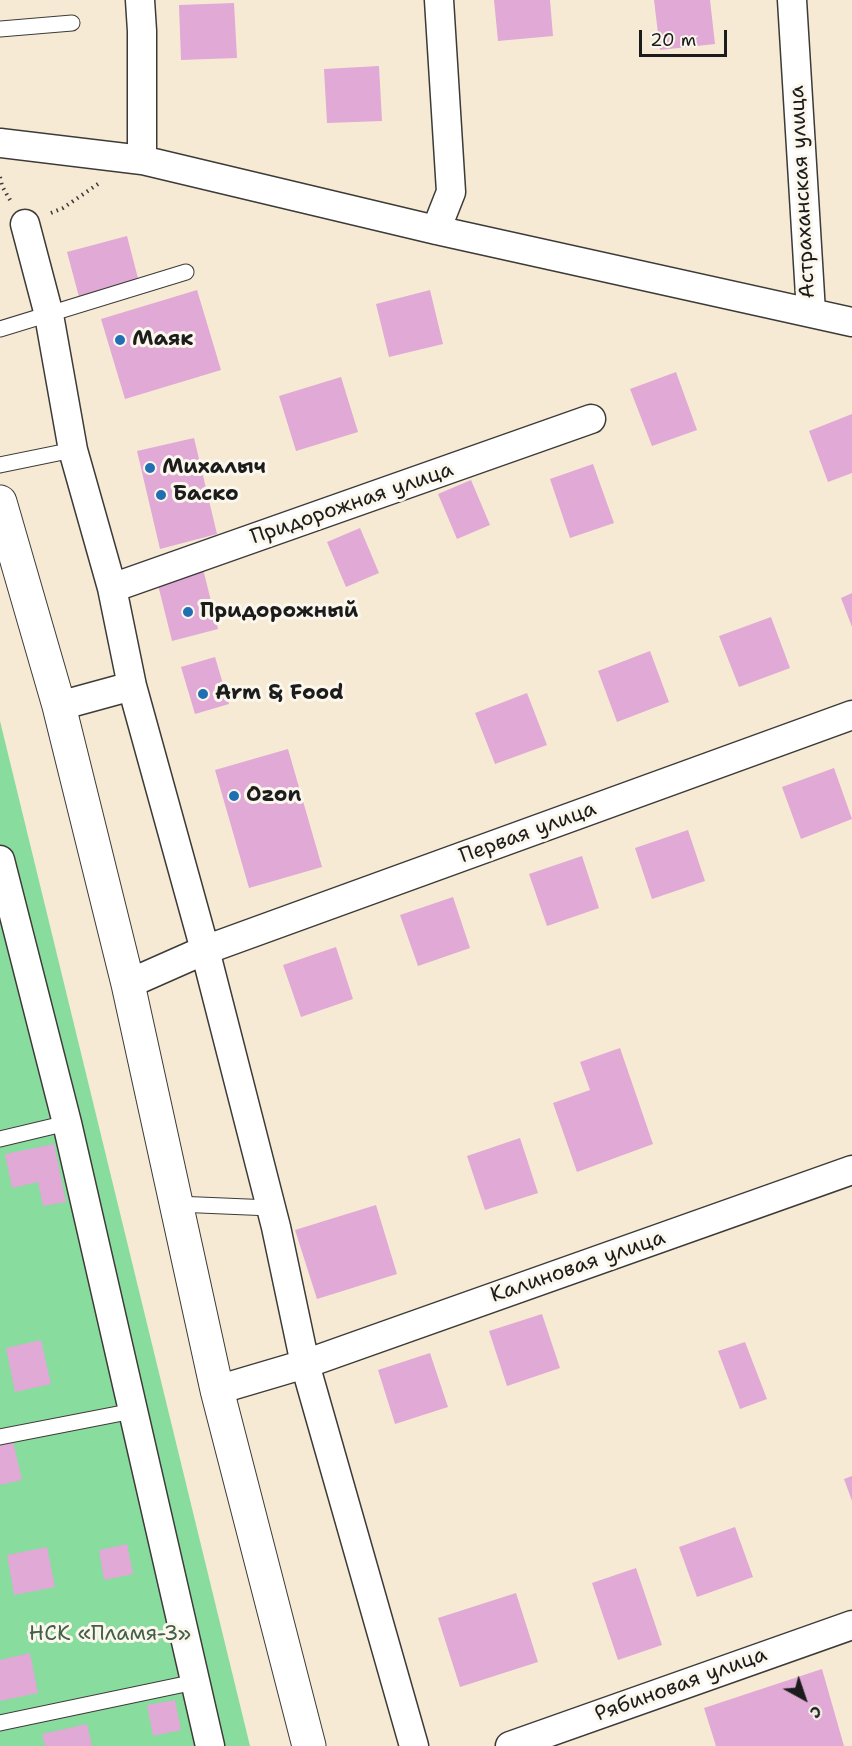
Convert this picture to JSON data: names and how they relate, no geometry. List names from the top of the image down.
{
  "streets": {
    "street": [
      "Астраханская улица",
      "Придорожная улица",
      "Первая улица",
      "Калиновая улица",
      "Рябиновая улица"
    ]
  },
  "parks": ["НСК «Пламя-3»"],
  "places": [
    "Маяк",
    "Михалыч",
    "Баско",
    "Придорожный",
    "Arm & Food",
    "Ozon"
  ],
  "scale_bar": "20 m",
  "north": "bottom right"
}
